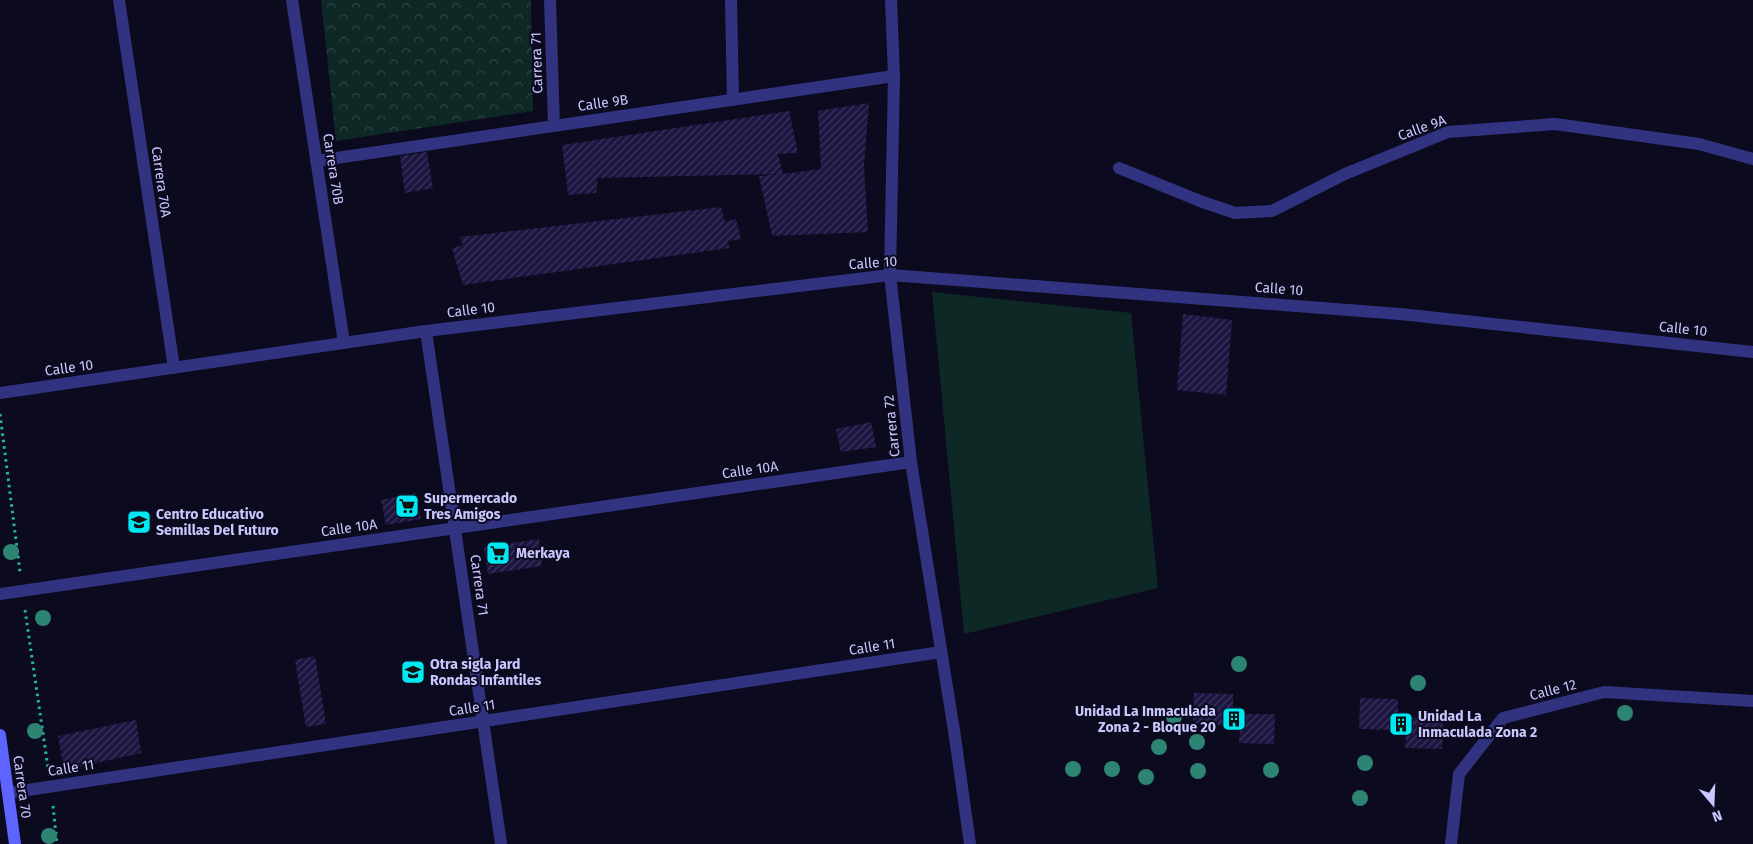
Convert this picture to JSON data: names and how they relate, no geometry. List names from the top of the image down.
{
  "streets": {
    "main road": ["Carrera 70"],
    "street": [
      "Carrera 71",
      "Calle 9B",
      "Calle 9A",
      "Carrera 70B",
      "Carrera 70A",
      "Calle 10",
      "Carrera 72",
      "Calle 10A",
      "Calle 11",
      "Calle 12"
    ]
  },
  "crossings": [
    ["Carrera 71", "Calle 9B"],
    ["Carrera 71", "Calle 10"],
    ["Carrera 71", "Calle 10A"],
    ["Carrera 71", "Calle 11"],
    ["Calle 9B", "Carrera 70B"],
    ["Calle 9B", "Carrera 72"],
    ["Carrera 70B", "Calle 10"],
    ["Carrera 70A", "Calle 10"],
    ["Calle 10", "Carrera 72"],
    ["Carrera 72", "Calle 10A"],
    ["Carrera 72", "Calle 11"],
    ["Calle 11", "Carrera 70"]
  ],
  "places": {
    "supermarket": ["Supermercado Tres Amigos", "Merkaya"],
    "school or university": ["Centro Educativo Semillas Del Futuro", "Otra sigla Jard Rondas Infantiles"],
    "building": ["Unidad La Inmaculada Zona 2 - Bloque 20", "Unidad La Inmaculada Zona 2"]
  },
  "north": "bottom"
}
